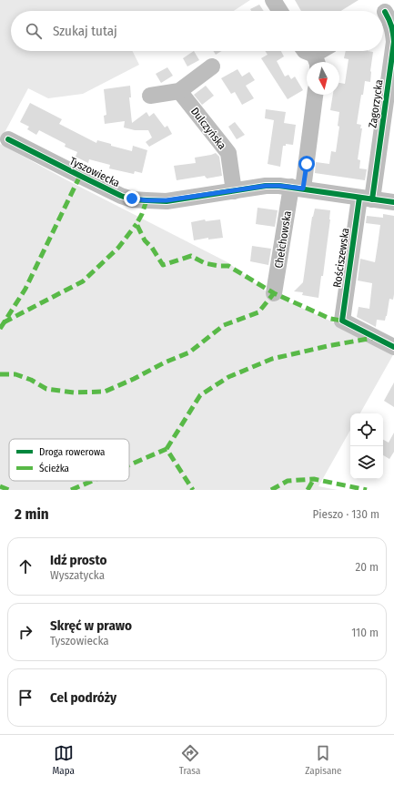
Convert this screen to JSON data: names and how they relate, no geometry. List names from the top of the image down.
{
  "streets": {
    "street": [
      "Zagorzycka",
      "Dulczyńska",
      "Tyszowiecka",
      "Chełchowska",
      "Rościszewska"
    ]
  },
  "crossings": [
    ["Zagorzycka", "Tyszowiecka"],
    ["Zagorzycka", "Rościszewska"],
    ["Dulczyńska", "Tyszowiecka"],
    ["Tyszowiecka", "Chełchowska"],
    ["Tyszowiecka", "Rościszewska"]
  ],
  "legend": ["Droga rowerowa", "Ścieżka"],
  "north": "bottom",
  "page": {
    "search": "Szukaj tutaj",
    "heading": ["2 min", "Pieszo · 130 m"],
    "list": [
      ["Idź prosto", "Wyszatycka", "20 m"],
      ["Skręć w prawo", "Tyszowiecka", "110 m"],
      "Cel podróży"
    ],
    "nav": ["Mapa", "Trasa", "Zapisane"]
  }
}
